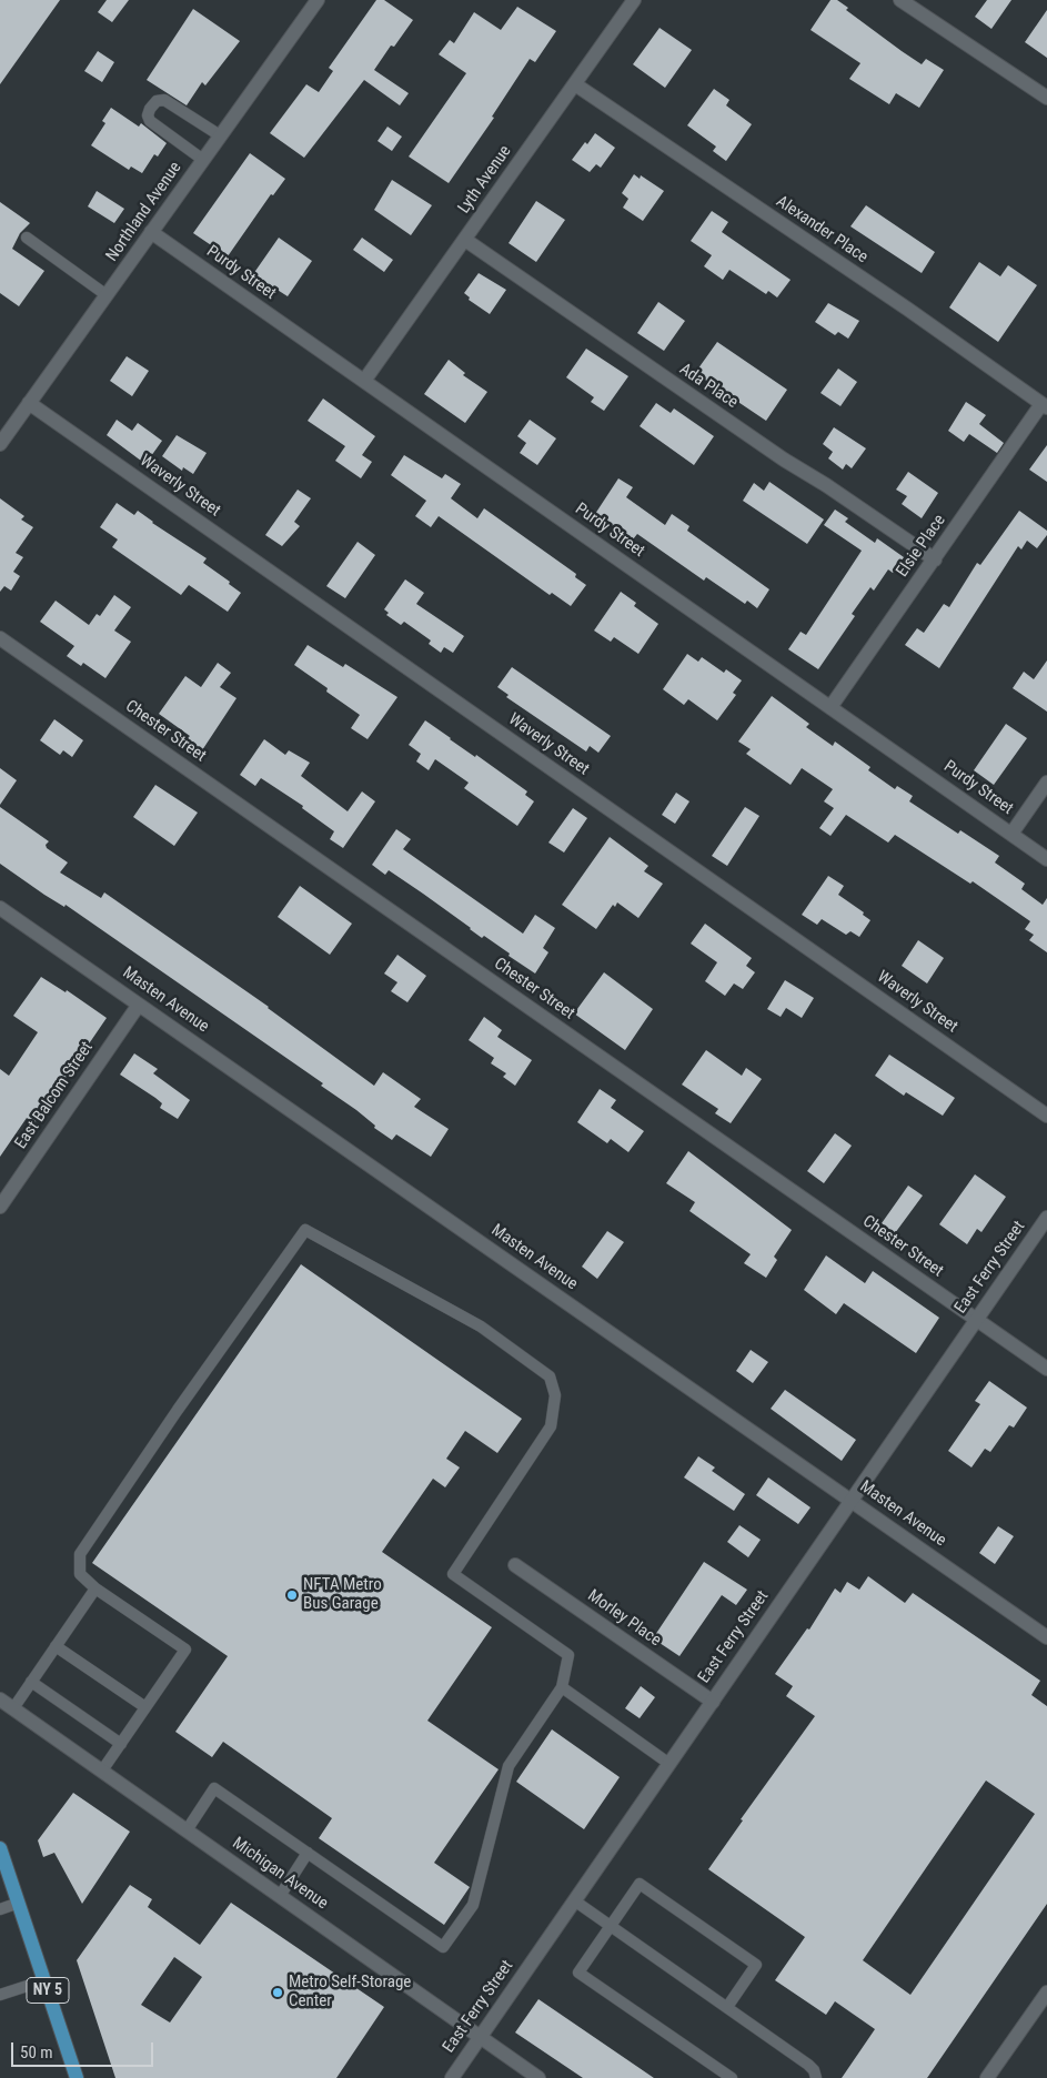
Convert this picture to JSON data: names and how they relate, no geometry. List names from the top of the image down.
{
  "streets": {
    "main road": ["NY 5"],
    "street": [
      "Lyth Avenue",
      "Northland Avenue",
      "Alexander Place",
      "Purdy Street",
      "Ada Place",
      "Waverly Street",
      "Elsie Place",
      "Chester Street",
      "Masten Avenue",
      "East Balcom Street",
      "East Ferry Street",
      "Morley Place",
      "Michigan Avenue"
    ]
  },
  "crossings": [
    ["Lyth Avenue", "Alexander Place"],
    ["Lyth Avenue", "Purdy Street"],
    ["Lyth Avenue", "Ada Place"],
    ["Northland Avenue", "Purdy Street"],
    ["Northland Avenue", "Waverly Street"],
    ["Alexander Place", "Elsie Place"],
    ["Purdy Street", "Elsie Place"],
    ["Ada Place", "Elsie Place"],
    ["Chester Street", "East Ferry Street"],
    ["Masten Avenue", "East Balcom Street"],
    ["Masten Avenue", "East Ferry Street"],
    ["East Ferry Street", "Morley Place"],
    ["East Ferry Street", "Michigan Avenue"]
  ],
  "places": ["NFTA Metro Bus Garage", "Metro Self-Storage Center"],
  "scale_bar": "50 m"
}
